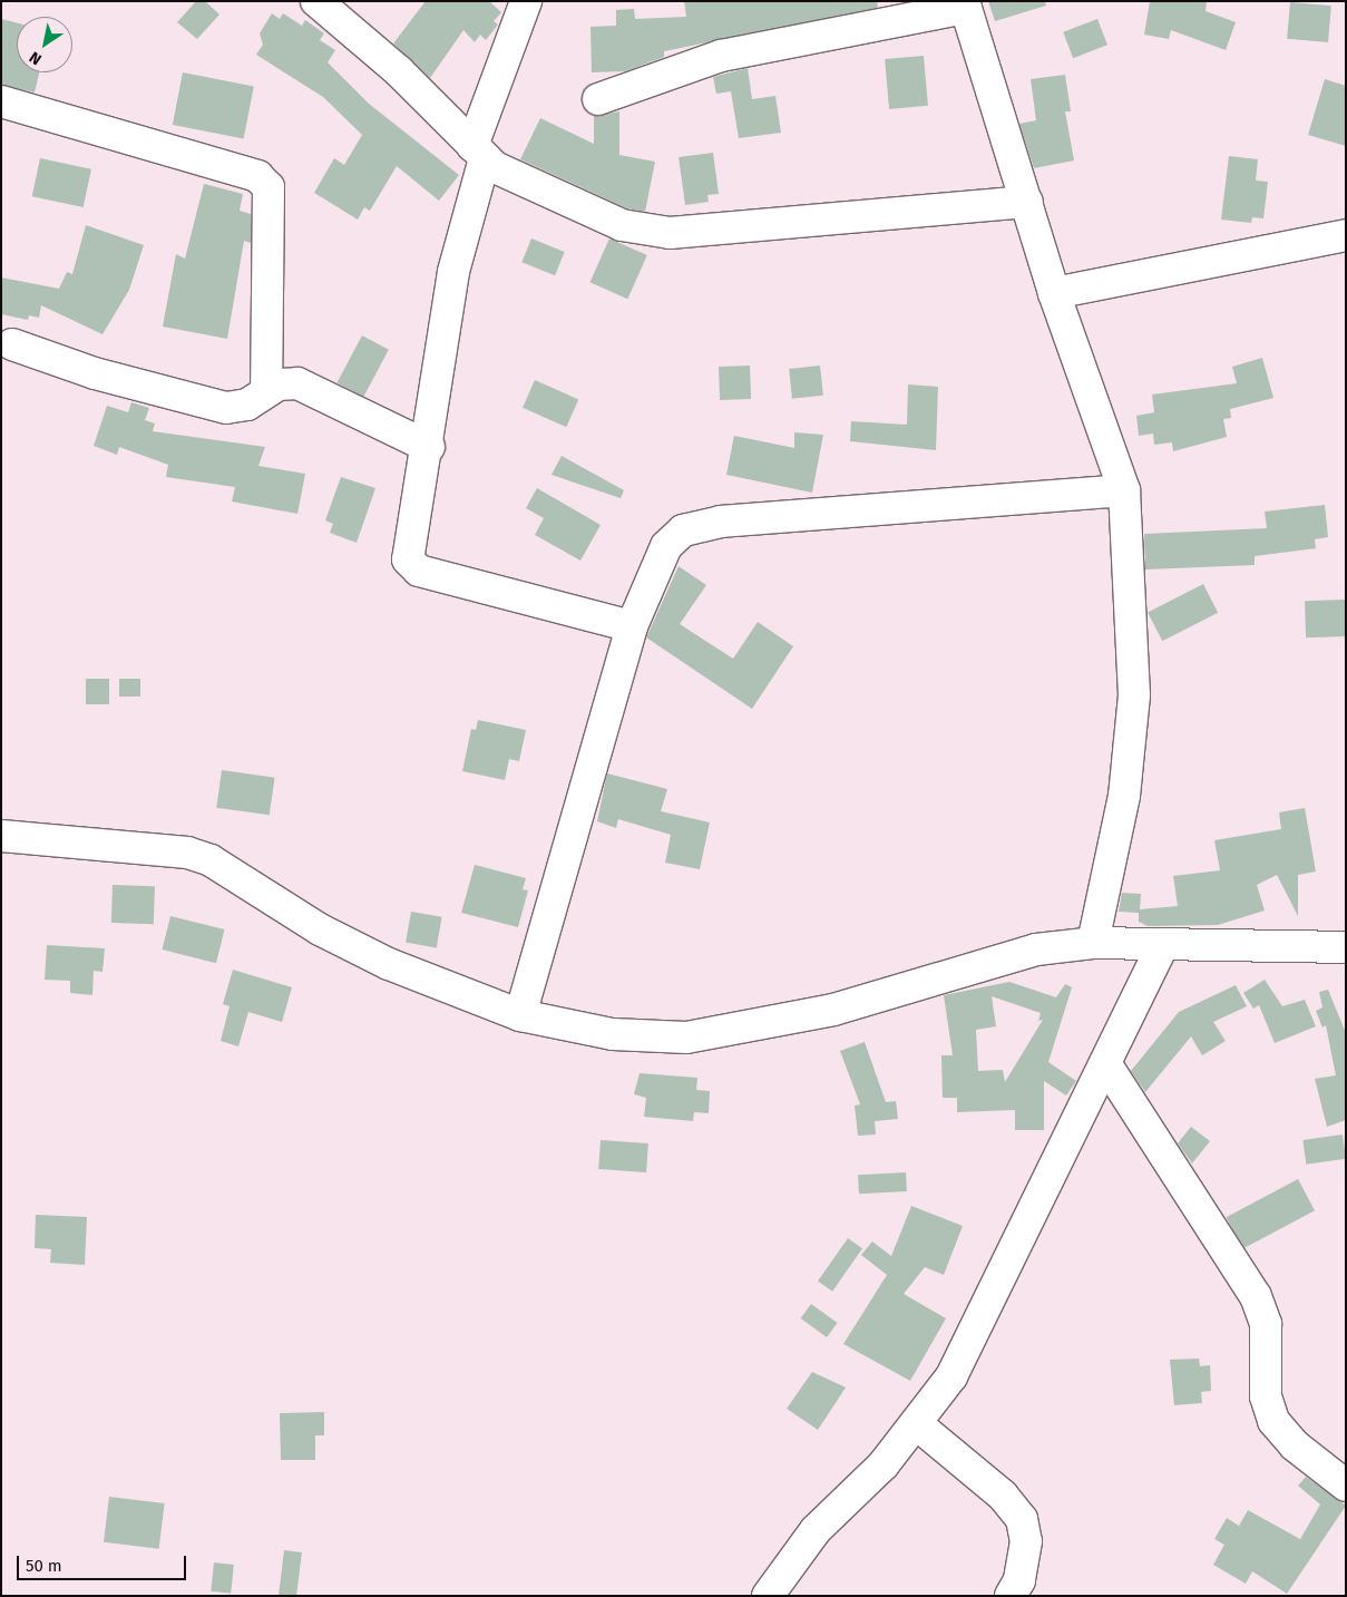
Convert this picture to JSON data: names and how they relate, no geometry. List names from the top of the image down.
{
  "scale_bar": "50 m",
  "north": "bottom left"
}
